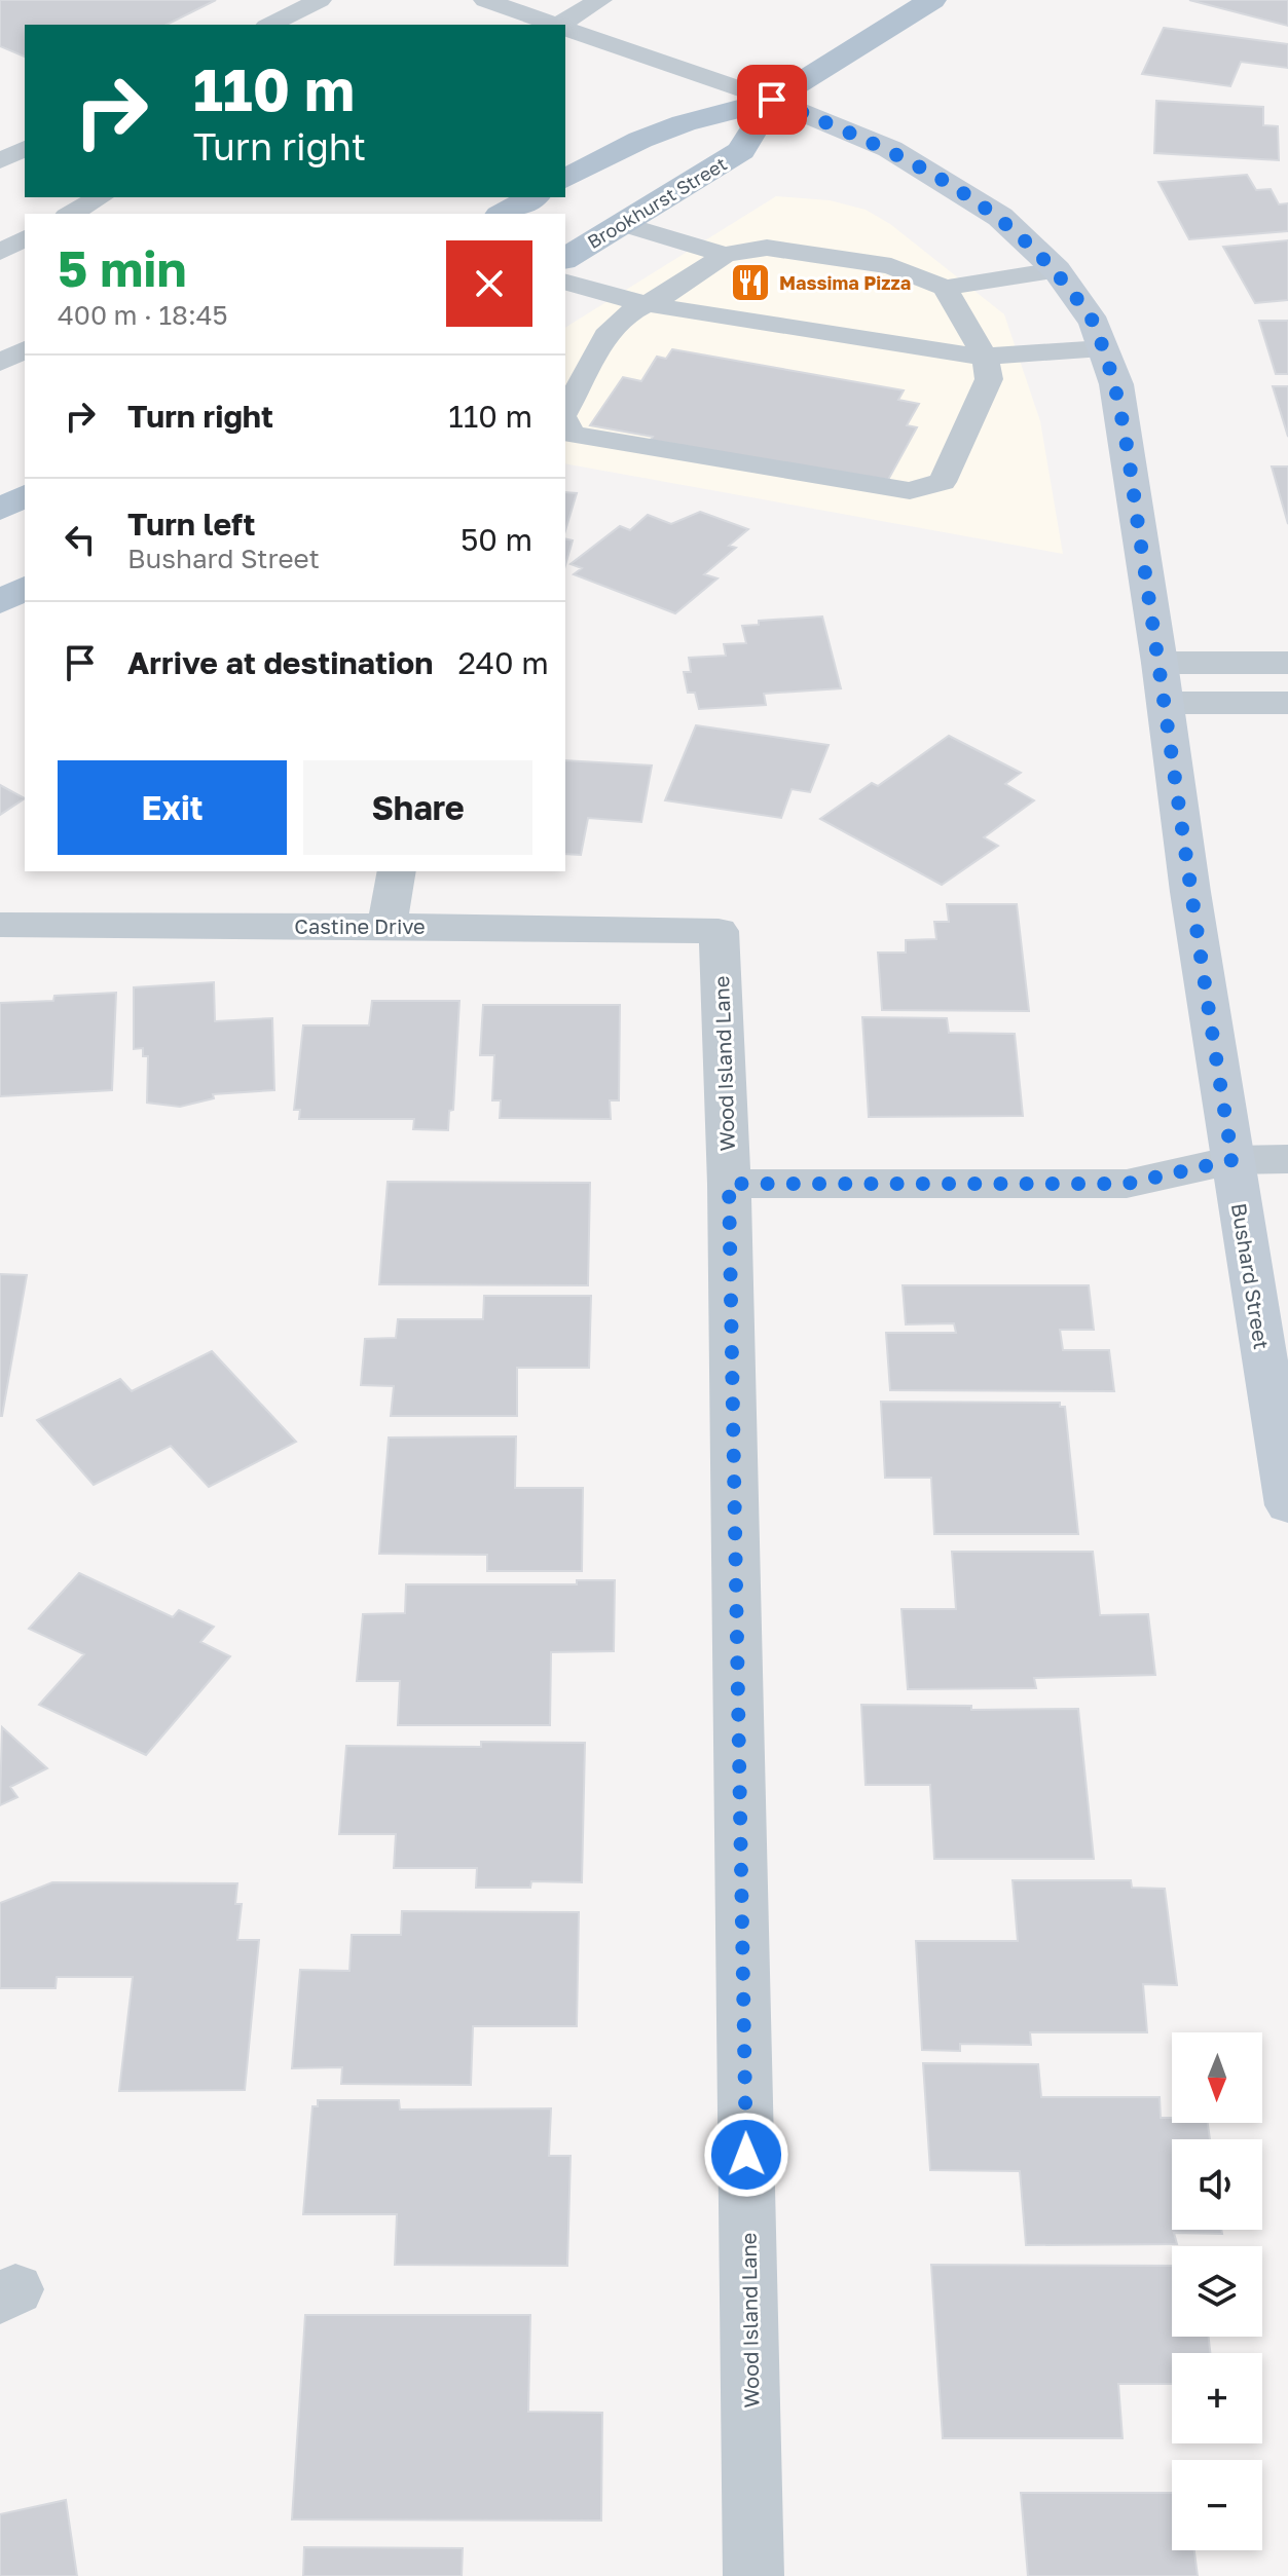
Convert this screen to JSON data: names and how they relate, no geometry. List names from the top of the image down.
{
  "streets": {
    "main road": ["Brookhurst Street"],
    "street": ["Castine Drive", "Wood Island Lane", "Bushard Street"]
  },
  "crossings": [
    ["Brookhurst Street", "Bushard Street"],
    ["Castine Drive", "Wood Island Lane"]
  ],
  "places": {
    "restaurant": ["Massima Pizza"]
  },
  "north": "bottom",
  "page": {
    "turn": ["110 m", "Turn right"],
    "heading": ["5 min", "400 m · 18:45"],
    "list": [
      {
        "name": "Turn right",
        "value": "110 m"
      },
      {
        "name": "Turn left",
        "note": "Bushard Street",
        "value": "50 m"
      },
      {
        "name": "Arrive at destination",
        "value": "240 m"
      }
    ],
    "buttons": ["Exit", "Share"],
    "map_buttons": ["+", "−"]
  }
}
